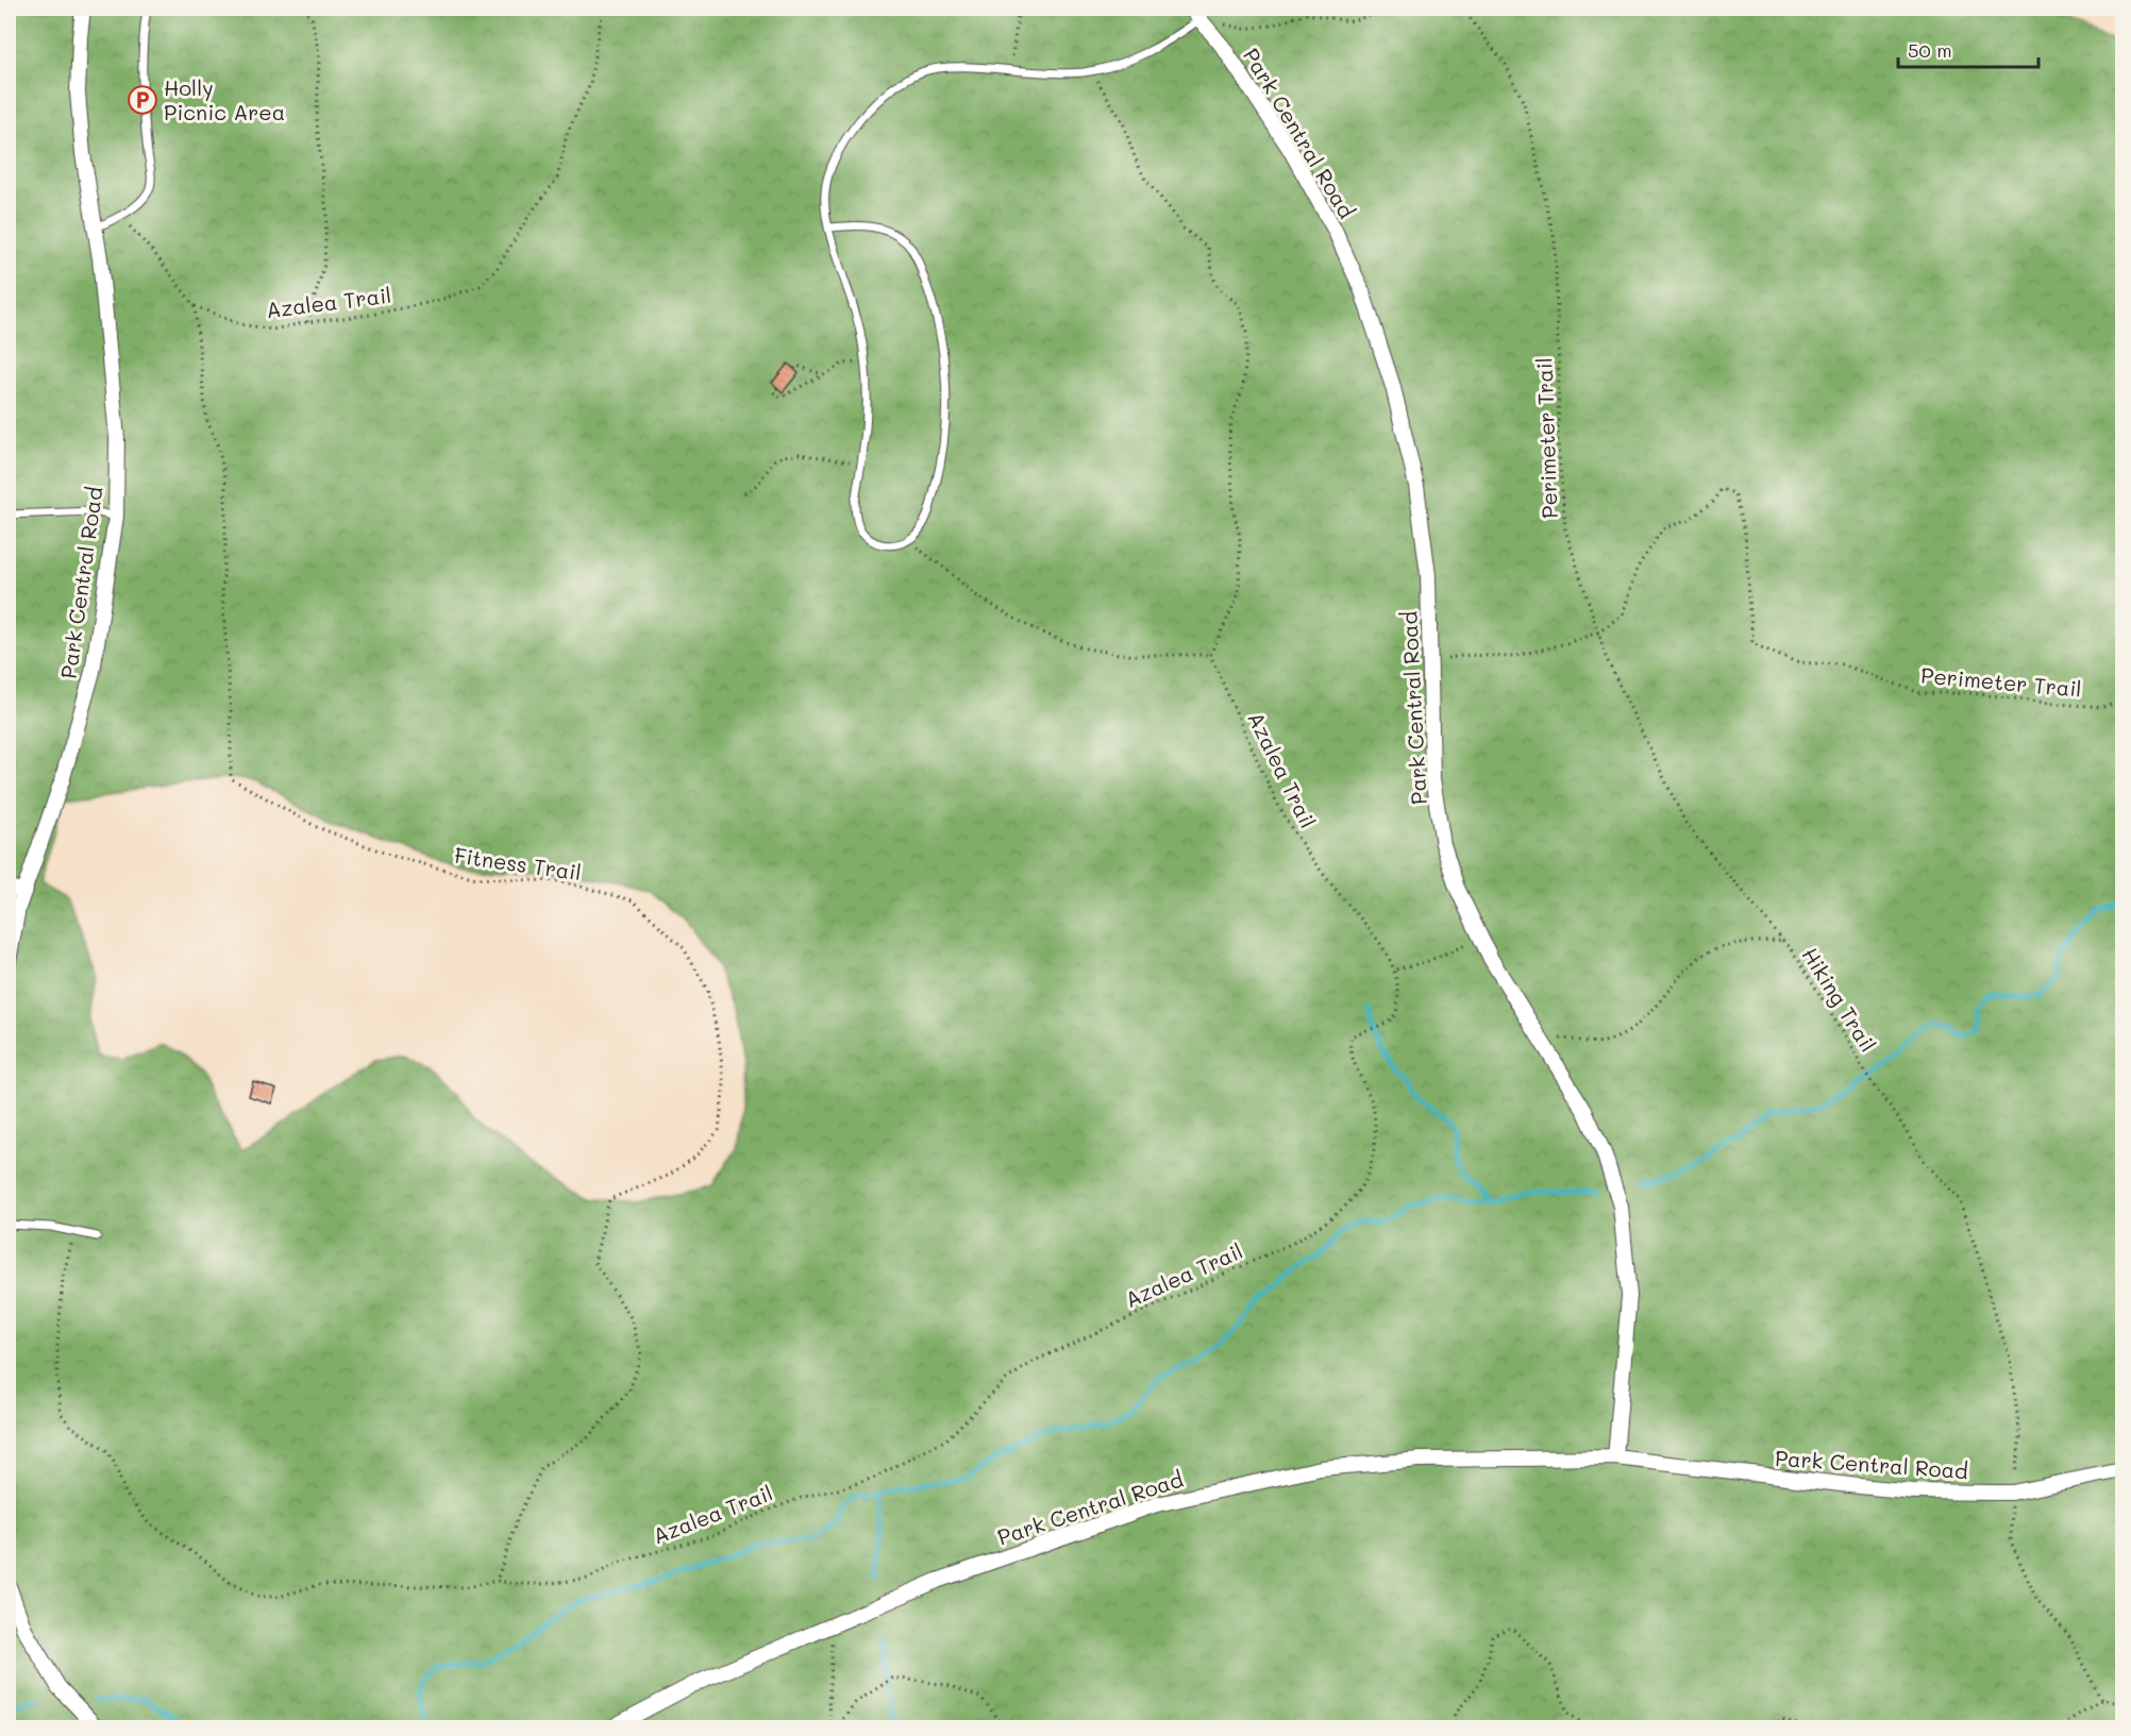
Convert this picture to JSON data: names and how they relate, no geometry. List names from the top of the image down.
{
  "streets": {
    "street": ["Park Central Road"],
    "path": [
      "Azalea Trail",
      "Perimeter Trail",
      "Fitness Trail",
      "Hiking Trail"
    ]
  },
  "crossings": [
    ["Park Central Road", "Hiking Trail"],
    ["Azalea Trail", "Fitness Trail"],
    ["Perimeter Trail", "Hiking Trail"]
  ],
  "places": {
    "parking": ["Holly Picnic Area"]
  },
  "scale_bar": "50 m"
}
